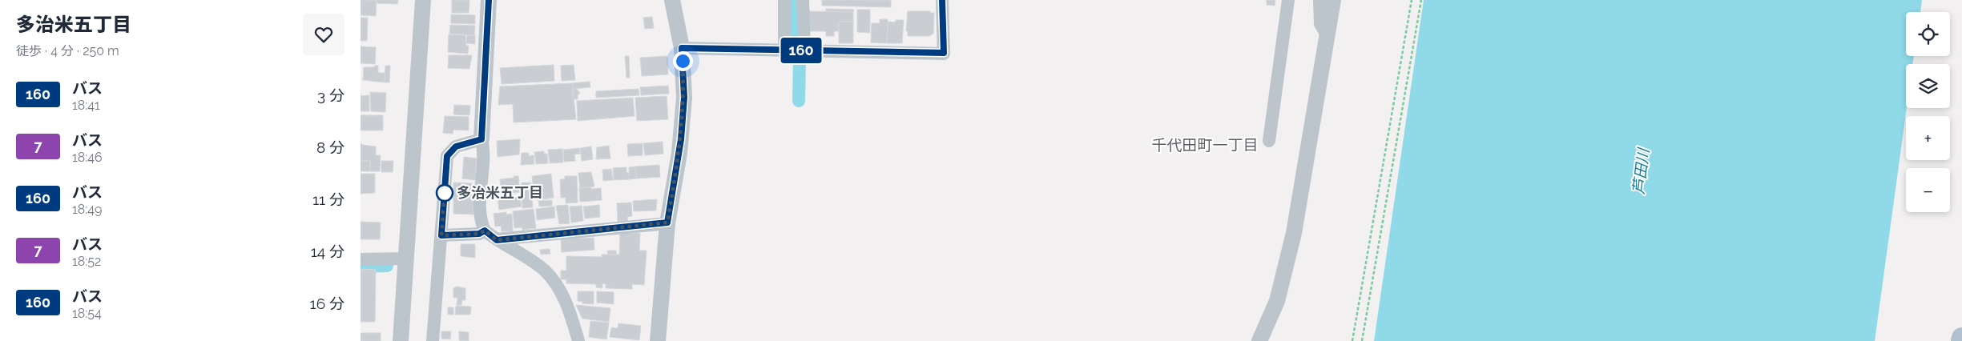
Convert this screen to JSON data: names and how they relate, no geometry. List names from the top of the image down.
{
  "districts": ["千代田町一丁目"],
  "water": ["芦田川"],
  "places": ["多治米五丁目"],
  "lines": ["bus line 160"],
  "page": {
    "heading": ["多治米五丁目", "徒歩 · 4 分 · 250 m"],
    "on_map": "160",
    "map_buttons": ["+", "−"],
    "list": [
      {
        "mark": "160",
        "name": "バス",
        "note": "18:41",
        "value": "3 分"
      },
      {
        "mark": "7",
        "name": "バス",
        "note": "18:46",
        "value": "8 分"
      },
      {
        "mark": "160",
        "name": "バス",
        "note": "18:49",
        "value": "11 分"
      },
      {
        "mark": "7",
        "name": "バス",
        "note": "18:52",
        "value": "14 分"
      },
      {
        "mark": "160",
        "name": "バス",
        "note": "18:54",
        "value": "16 分"
      }
    ]
  }
}
